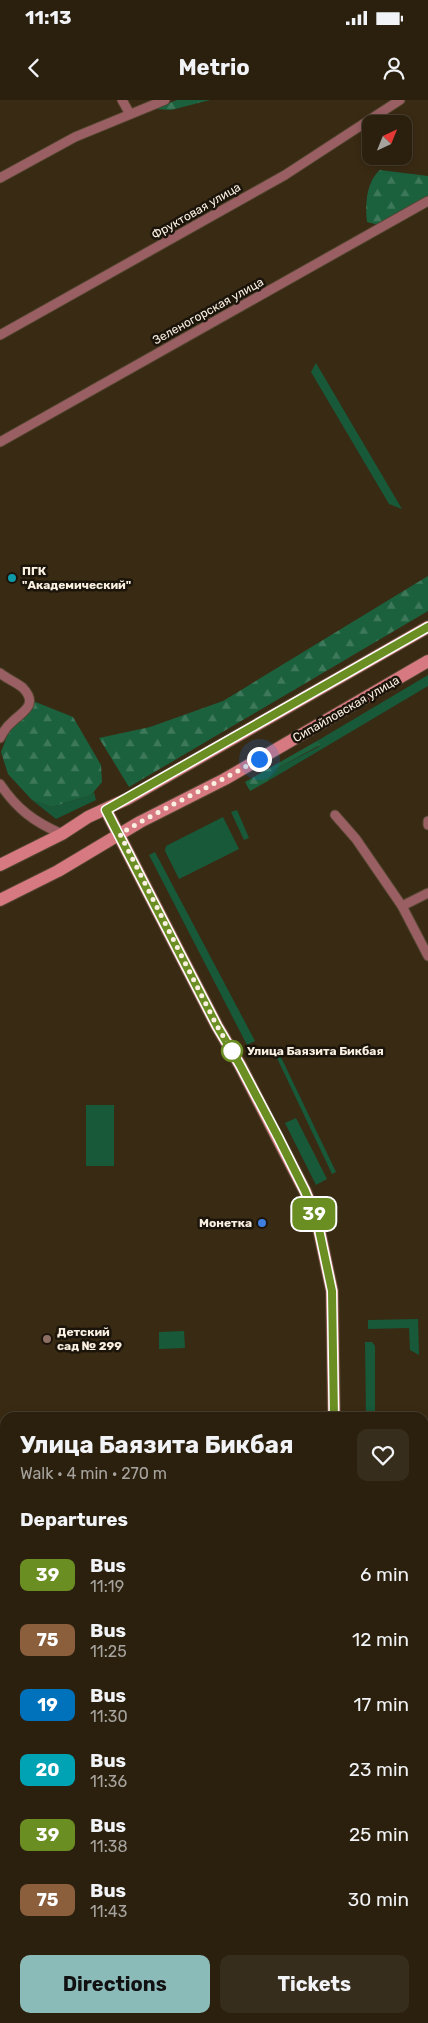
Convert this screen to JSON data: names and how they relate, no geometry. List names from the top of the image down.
{
  "streets": {
    "main road": ["Сипайловская улица"],
    "street": ["Фруктовая улица", "Зеленогорская улица"]
  },
  "places": [
    "ПГК \"Академический\"",
    "Улица Баязита Бикбая",
    "Монетка",
    "Детский сад № 299"
  ],
  "lines": ["bus line 39"],
  "north": "top right",
  "page": {
    "status": "11:13",
    "header": "Metrio",
    "on_map": "39",
    "heading": [
      ["Улица Баязита Бикбая", "Walk · 4 min · 270 m"],
      "Departures"
    ],
    "list": [
      {
        "mark": "39",
        "name": "Bus",
        "note": "11:19",
        "value": "6 min"
      },
      {
        "mark": "75",
        "name": "Bus",
        "note": "11:25",
        "value": "12 min"
      },
      {
        "mark": "19",
        "name": "Bus",
        "note": "11:30",
        "value": "17 min"
      },
      {
        "mark": "20",
        "name": "Bus",
        "note": "11:36",
        "value": "23 min"
      },
      {
        "mark": "39",
        "name": "Bus",
        "note": "11:38",
        "value": "25 min"
      },
      {
        "mark": "75",
        "name": "Bus",
        "note": "11:43",
        "value": "30 min"
      }
    ],
    "buttons": ["Directions", "Tickets"]
  }
}
